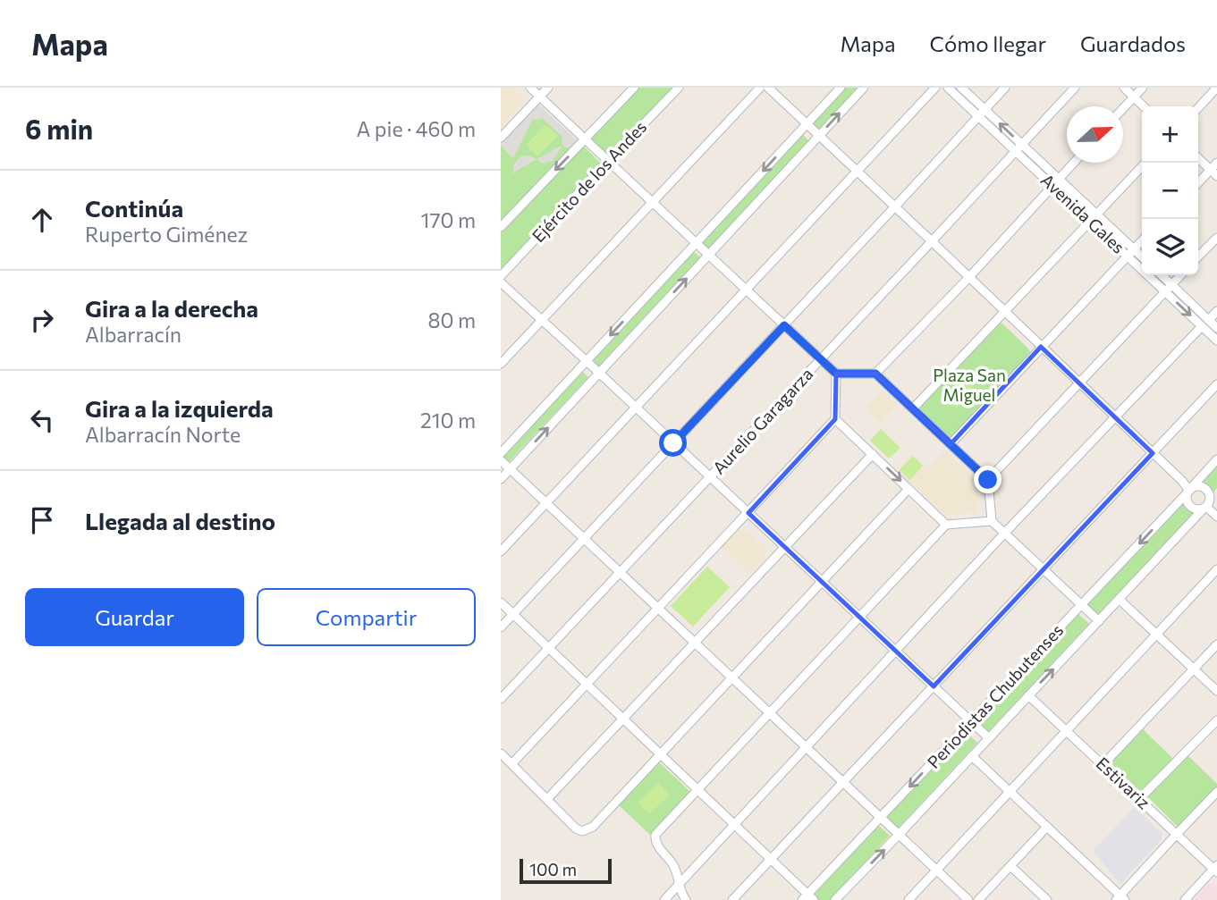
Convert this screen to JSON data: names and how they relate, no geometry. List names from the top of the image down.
{
  "streets": {
    "street": [
      "Ejército de los Andes",
      "Avenida Gales",
      "Aurelio Garagarza",
      "Periodistas Chubutenses",
      "Estivariz"
    ]
  },
  "crossings": [
    ["Avenida Gales", "Aurelio Garagarza"],
    ["Periodistas Chubutenses", "Estivariz"]
  ],
  "parks": ["Plaza San Miguel"],
  "scale_bar": "100 m",
  "north": "right",
  "page": {
    "header": "Mapa",
    "nav": ["Mapa", "Cómo llegar", "Guardados"],
    "heading": ["6 min", "A pie · 460 m"],
    "map_buttons": ["+", "−"],
    "list": [
      ["Continúa", "Ruperto Giménez", "170 m"],
      ["Gira a la derecha", "Albarracín", "80 m"],
      ["Gira a la izquierda", "Albarracín Norte", "210 m"],
      "Llegada al destino"
    ],
    "buttons": ["Guardar", "Compartir"],
    "scale": "100 m"
  }
}
